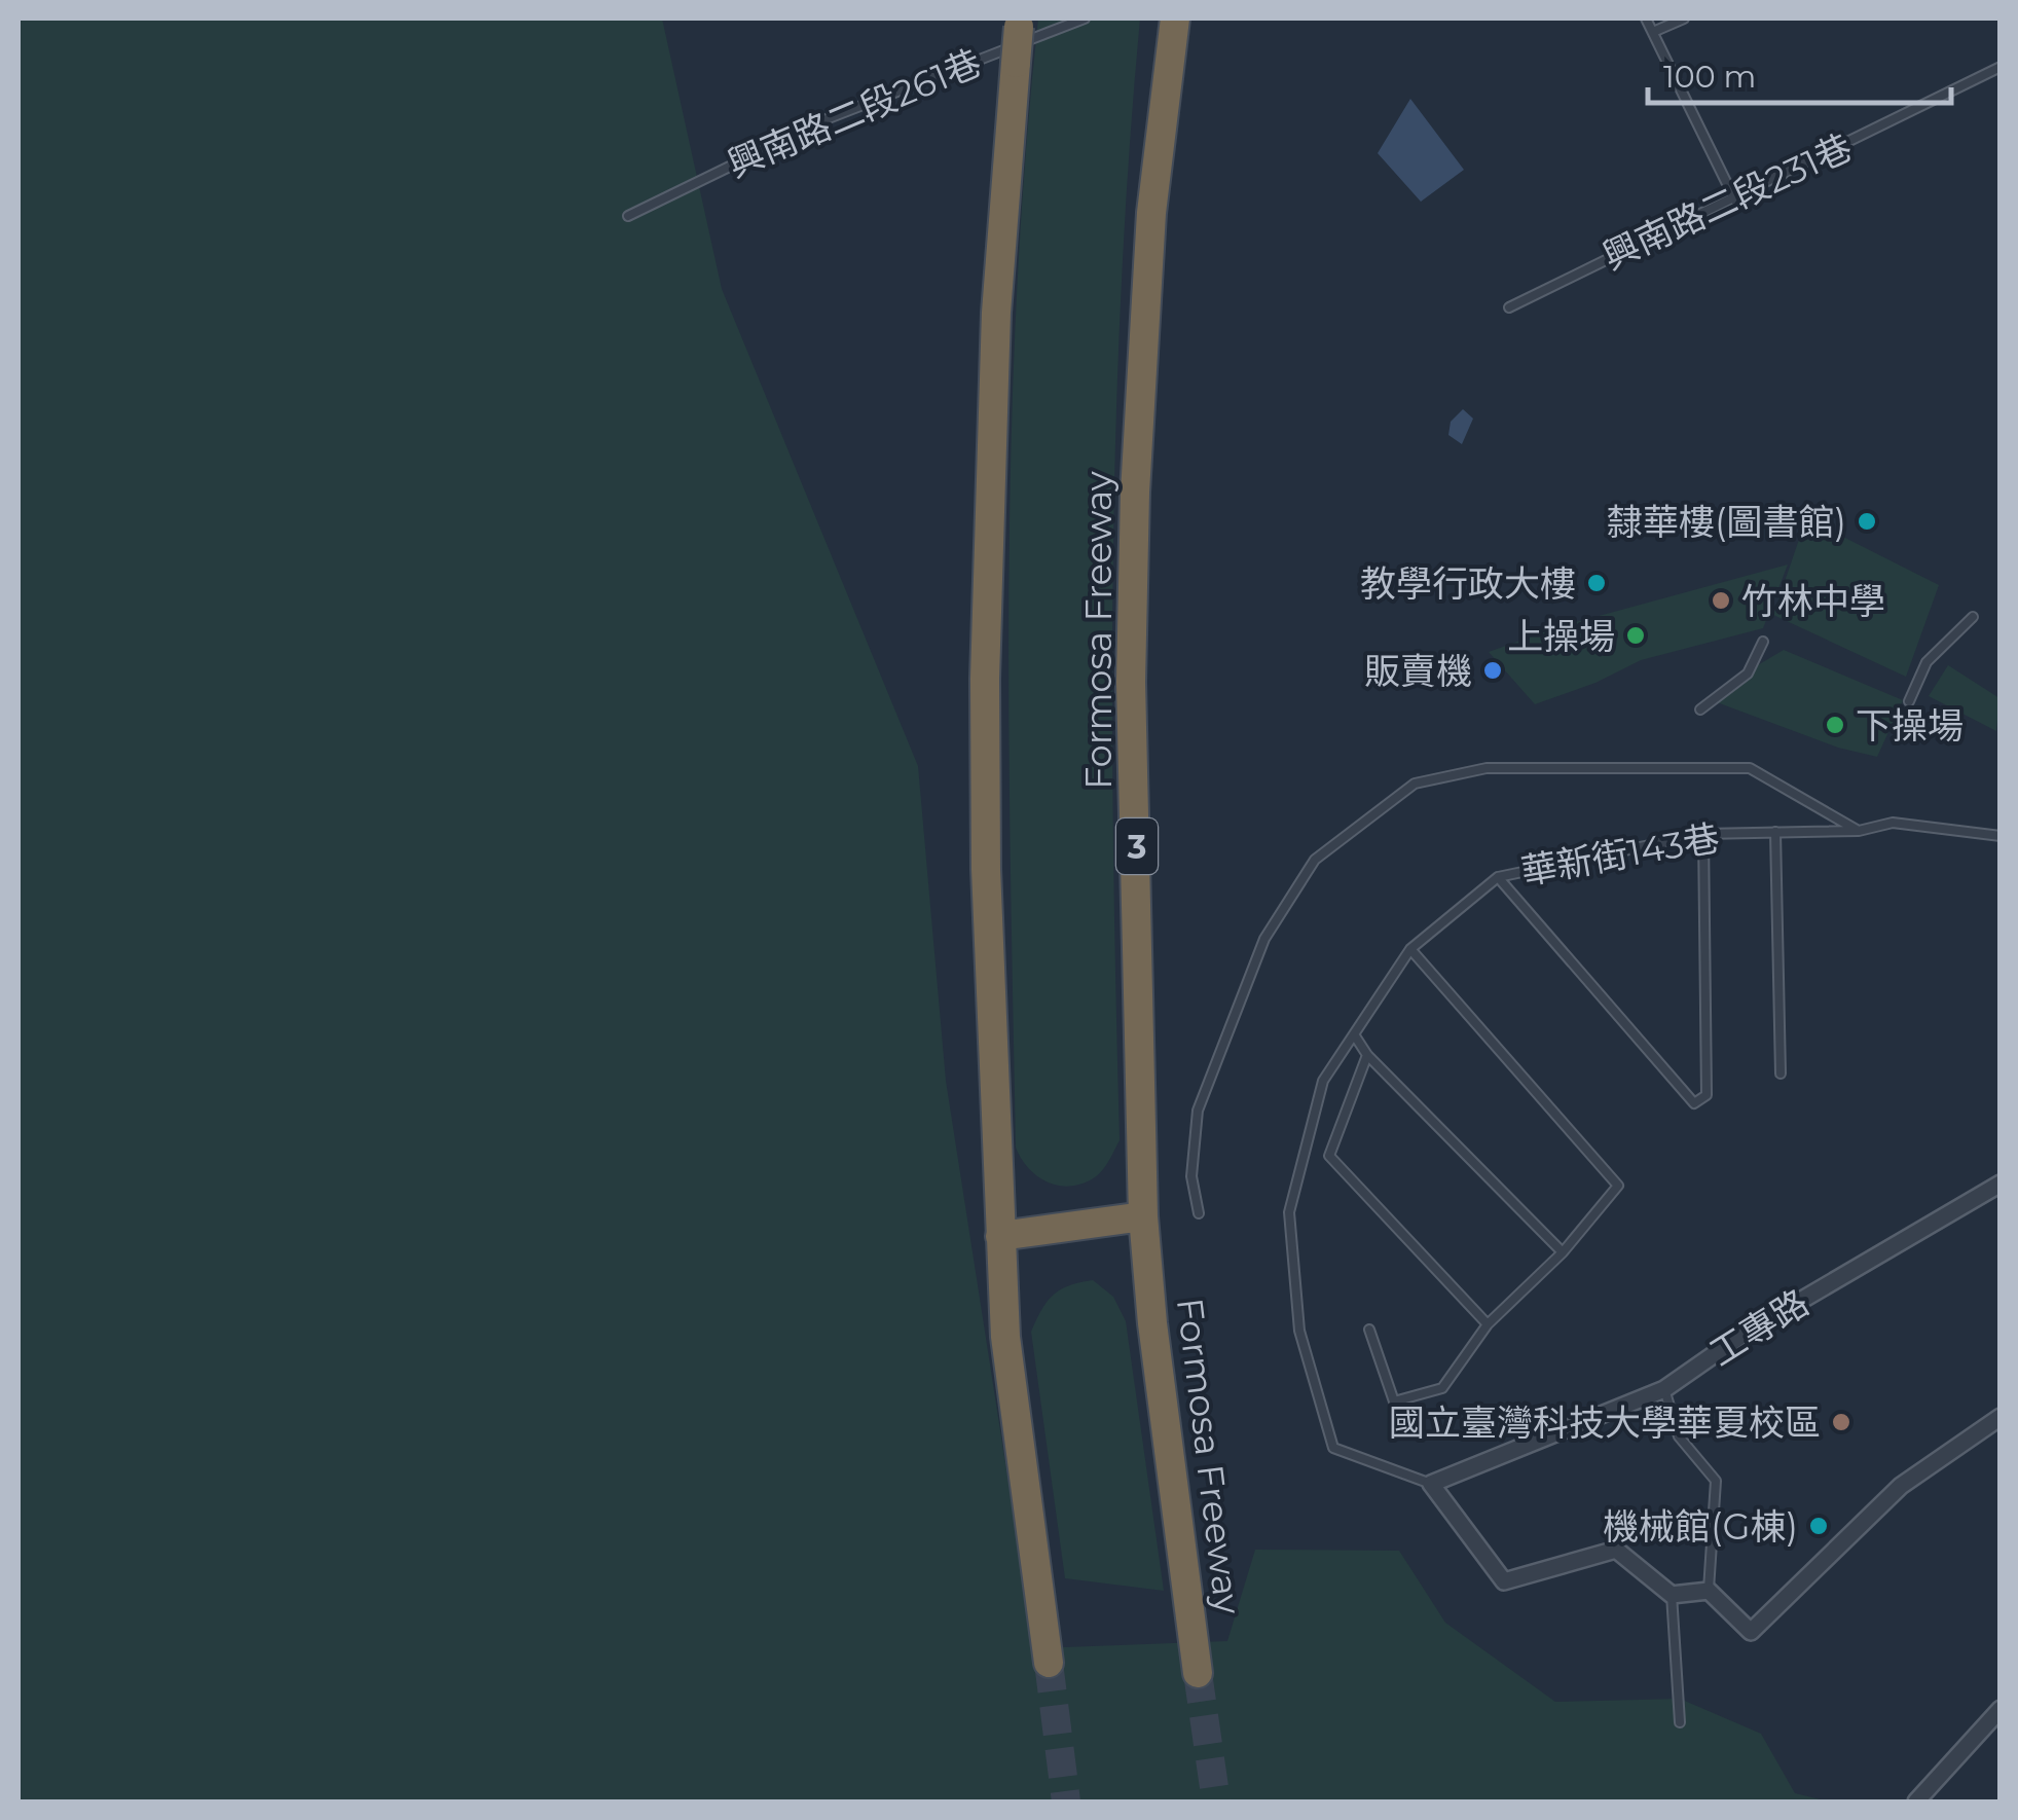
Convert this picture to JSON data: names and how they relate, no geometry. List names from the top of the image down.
{
  "streets": {
    "highway": ["Formosa Freeway", "3"],
    "street": ["工專路"],
    "lane": ["興南路二段261巷", "興南路二段231巷", "華新街143巷"]
  },
  "crossings": [
    ["華新街143巷", "工專路"]
  ],
  "places": [
    "隸華樓(圖書館)",
    "教學行政大樓",
    "竹林中學",
    "上操場",
    "販賣機",
    "下操場",
    "國立臺灣科技大學華夏校區",
    "機械館(G棟)"
  ],
  "scale_bar": "100 m"
}
